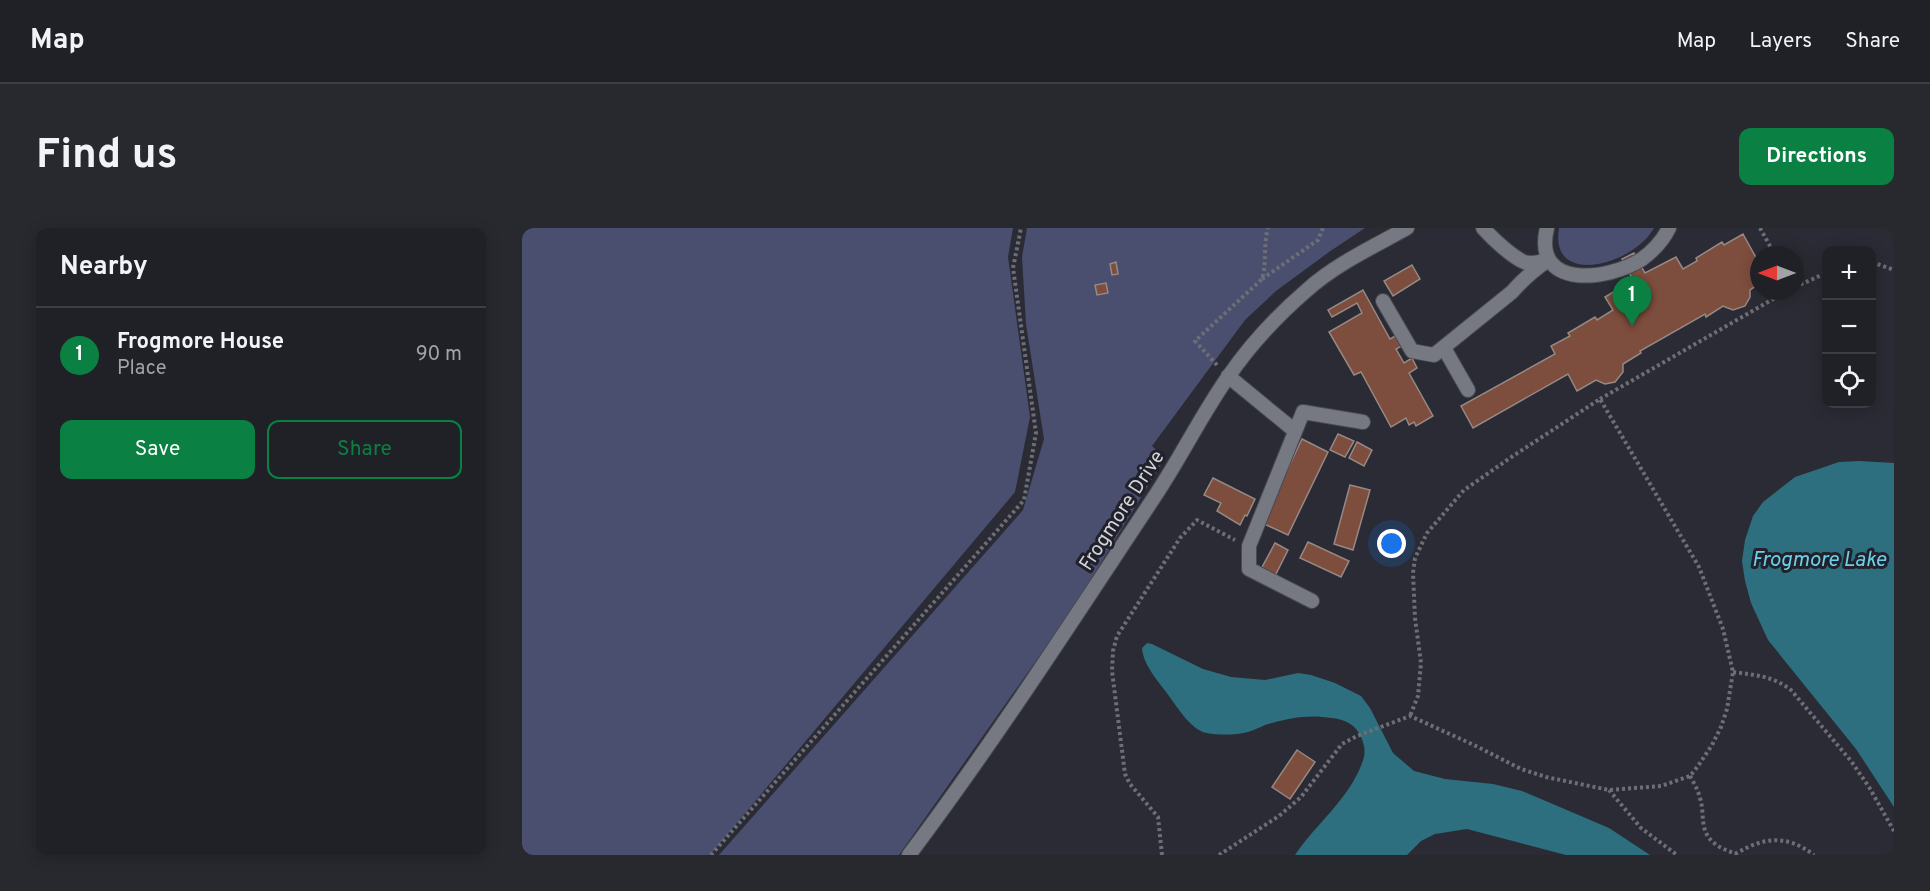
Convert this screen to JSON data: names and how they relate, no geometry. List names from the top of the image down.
{
  "streets": {
    "lane": ["Frogmore Drive"]
  },
  "water": ["Frogmore Lake"],
  "north": "left",
  "page": {
    "header": "Map",
    "nav": ["Map", "Layers", "Share"],
    "buttons": [
      "Directions",
      ["Save", "Share"]
    ],
    "title": "Find us",
    "heading": "Nearby",
    "map_buttons": ["+", "−"],
    "pins": "1",
    "list": [
      {
        "mark": "1",
        "name": "Frogmore House",
        "note": "Place",
        "value": "90 m"
      }
    ]
  }
}
